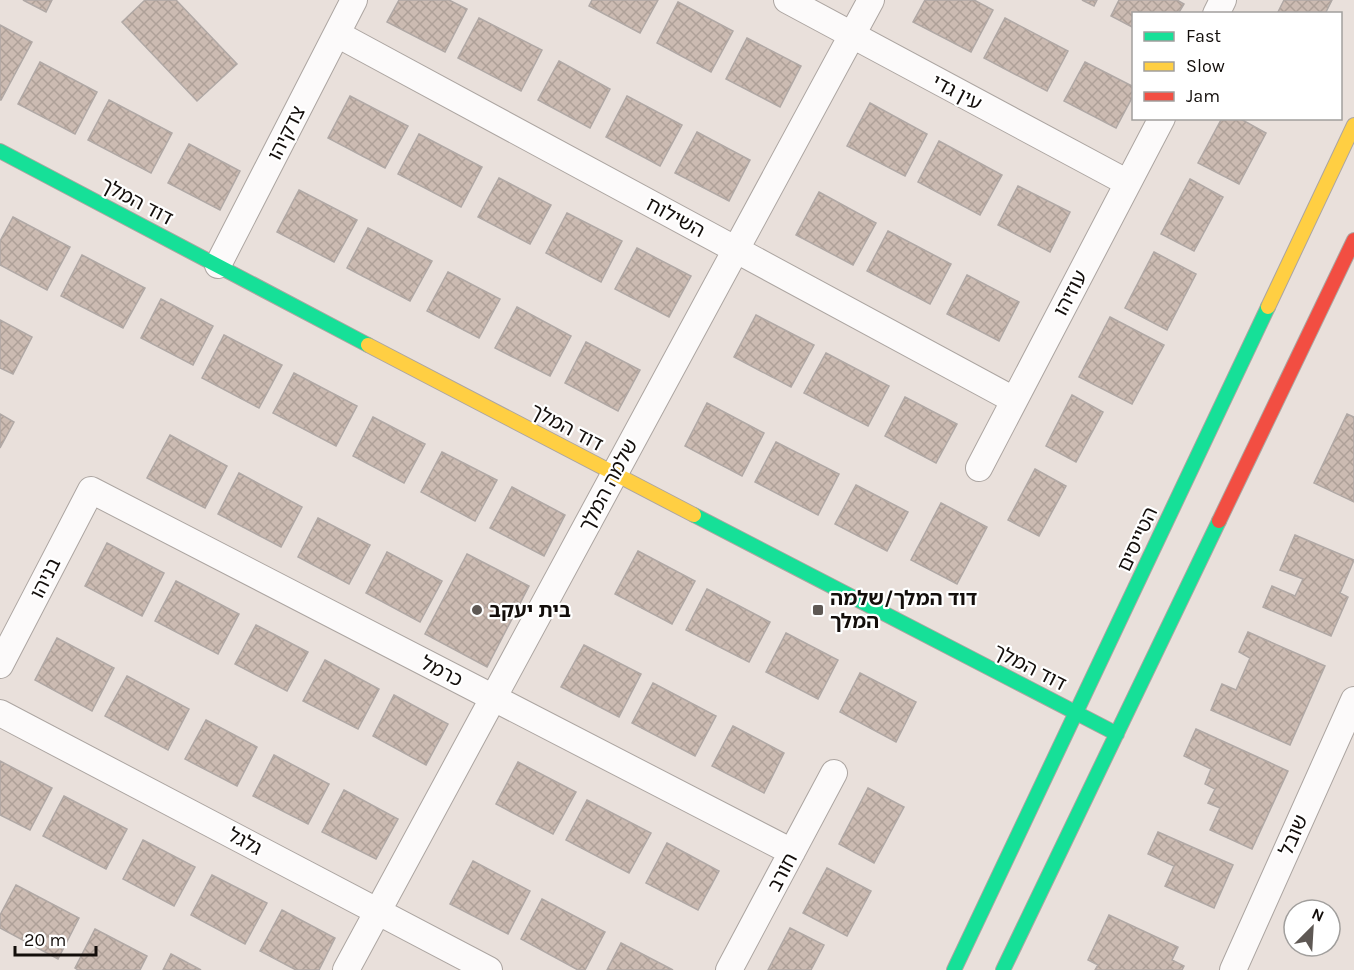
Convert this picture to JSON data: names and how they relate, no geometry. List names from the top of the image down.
{
  "streets": {
    "main road": ["דוד המלך", "הטייסים"],
    "street": [
      "עין גדי",
      "צדקיהו",
      "השילוח",
      "עוזיהו",
      "שלמה המלך",
      "בניהו",
      "כרמל",
      "שובל",
      "גלגל",
      "חורב"
    ]
  },
  "crossings": [
    ["עין גדי", "עוזיהו"],
    ["עין גדי", "שלמה המלך"],
    ["צדקיהו", "דוד המלך"],
    ["צדקיהו", "השילוח"],
    ["דוד המלך", "שלמה המלך"],
    ["דוד המלך", "הטייסים"],
    ["השילוח", "עוזיהו"],
    ["השילוח", "שלמה המלך"],
    ["שלמה המלך", "כרמל"],
    ["שלמה המלך", "גלגל"],
    ["בניהו", "כרמל"],
    ["כרמל", "חורב"]
  ],
  "places": {
    "other": ["בית יעקב"],
    "transit": ["דוד המלך/שלמה המלך"]
  },
  "legend": ["Fast", "Slow", "Jam"],
  "scale_bar": "20 m",
  "north": "top right"
}
